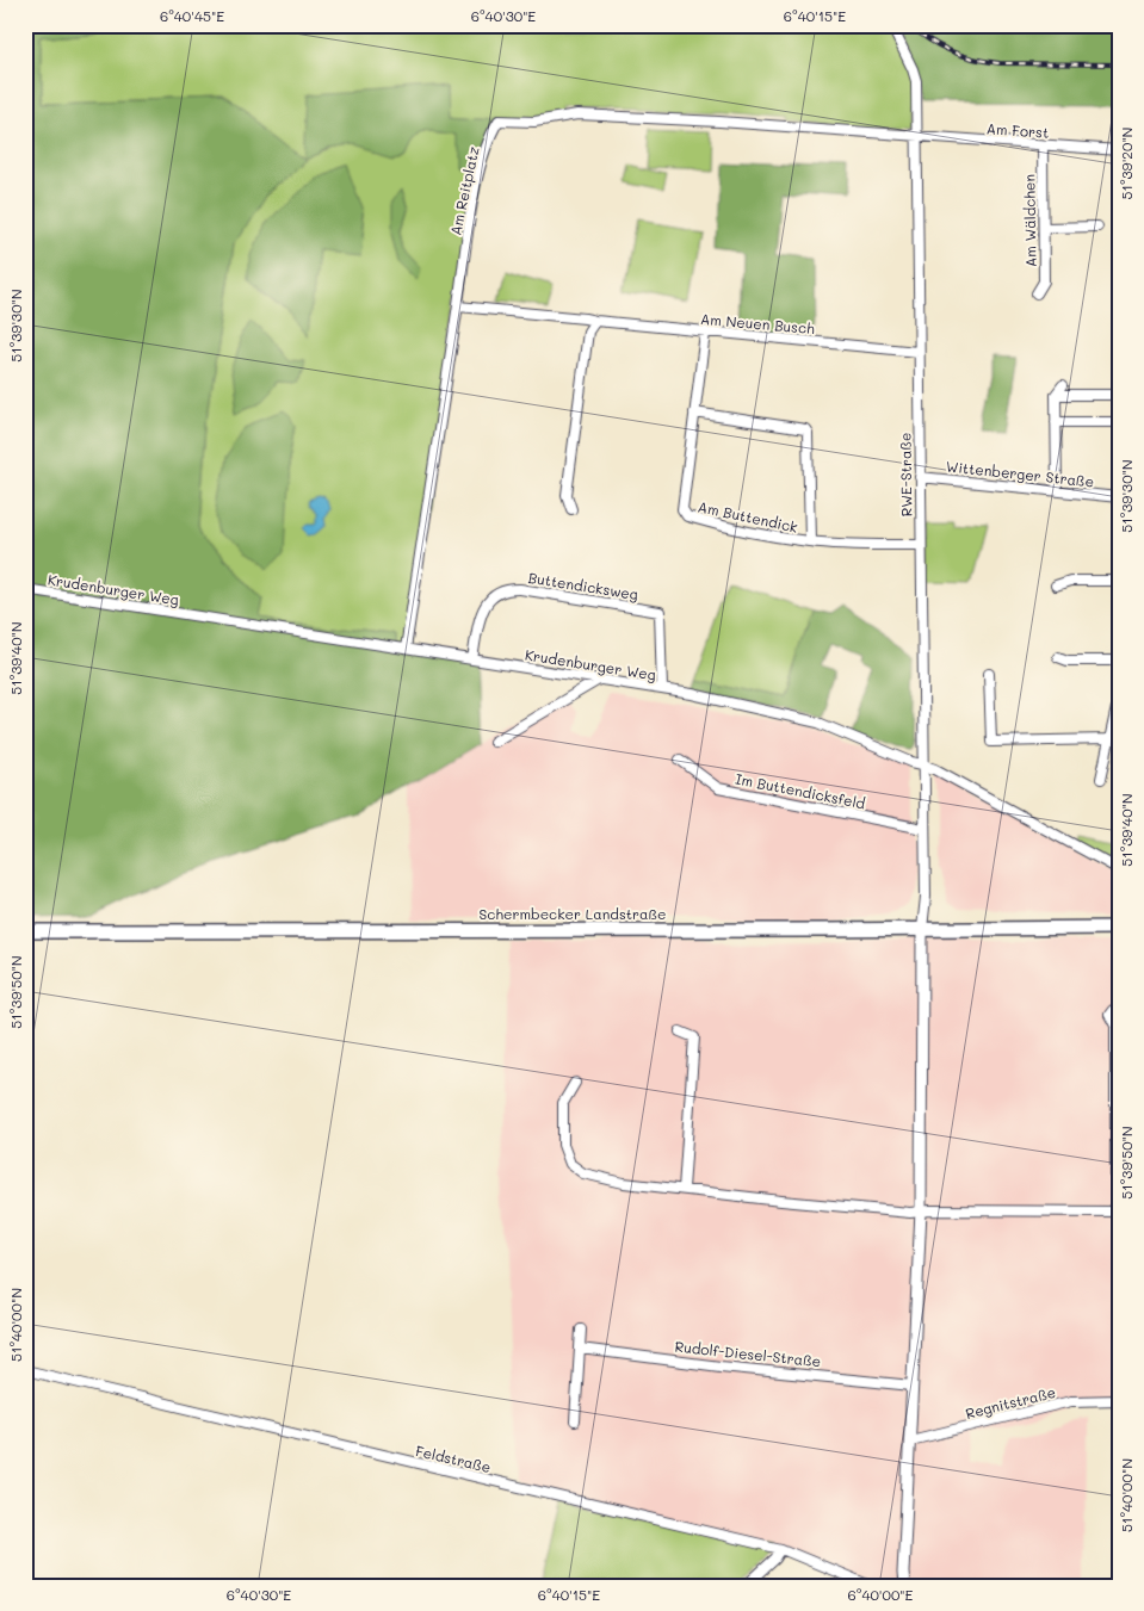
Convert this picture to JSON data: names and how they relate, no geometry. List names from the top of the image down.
{
  "streets": {
    "main road": ["Schermbecker Landstraße"],
    "street": [
      "Am Forst",
      "Am Reitplatz",
      "Am Wäldchen",
      "Am Neuen Busch",
      "Wittenberger Straße",
      "RWE-Straße",
      "Am Buttendick",
      "Buttendicksweg",
      "Krudenburger Weg",
      "Im Buttendicksfeld",
      "Rudolf-Diesel-Straße",
      "Regnitstraße",
      "Feldstraße"
    ]
  },
  "crossings": [
    ["Am Forst", "Am Reitplatz"],
    ["Am Forst", "Am Wäldchen"],
    ["Am Forst", "RWE-Straße"],
    ["Am Reitplatz", "Am Neuen Busch"],
    ["Am Reitplatz", "RWE-Straße"],
    ["Am Reitplatz", "Krudenburger Weg"],
    ["Am Neuen Busch", "RWE-Straße"],
    ["Am Neuen Busch", "Am Buttendick"],
    ["Wittenberger Straße", "RWE-Straße"],
    ["RWE-Straße", "Am Buttendick"],
    ["RWE-Straße", "Krudenburger Weg"],
    ["RWE-Straße", "Im Buttendicksfeld"],
    ["RWE-Straße", "Schermbecker Landstraße"],
    ["Buttendicksweg", "Krudenburger Weg"]
  ],
  "coordinates": [
    "6°40'45\"E",
    "6°40'30\"E",
    "6°40'15\"E",
    "51°39'20\"N",
    "51°39'30\"N",
    "51°39'40\"N",
    "51°39'50\"N",
    "51°40'00\"N",
    "6°40'00\"E"
  ]
}
